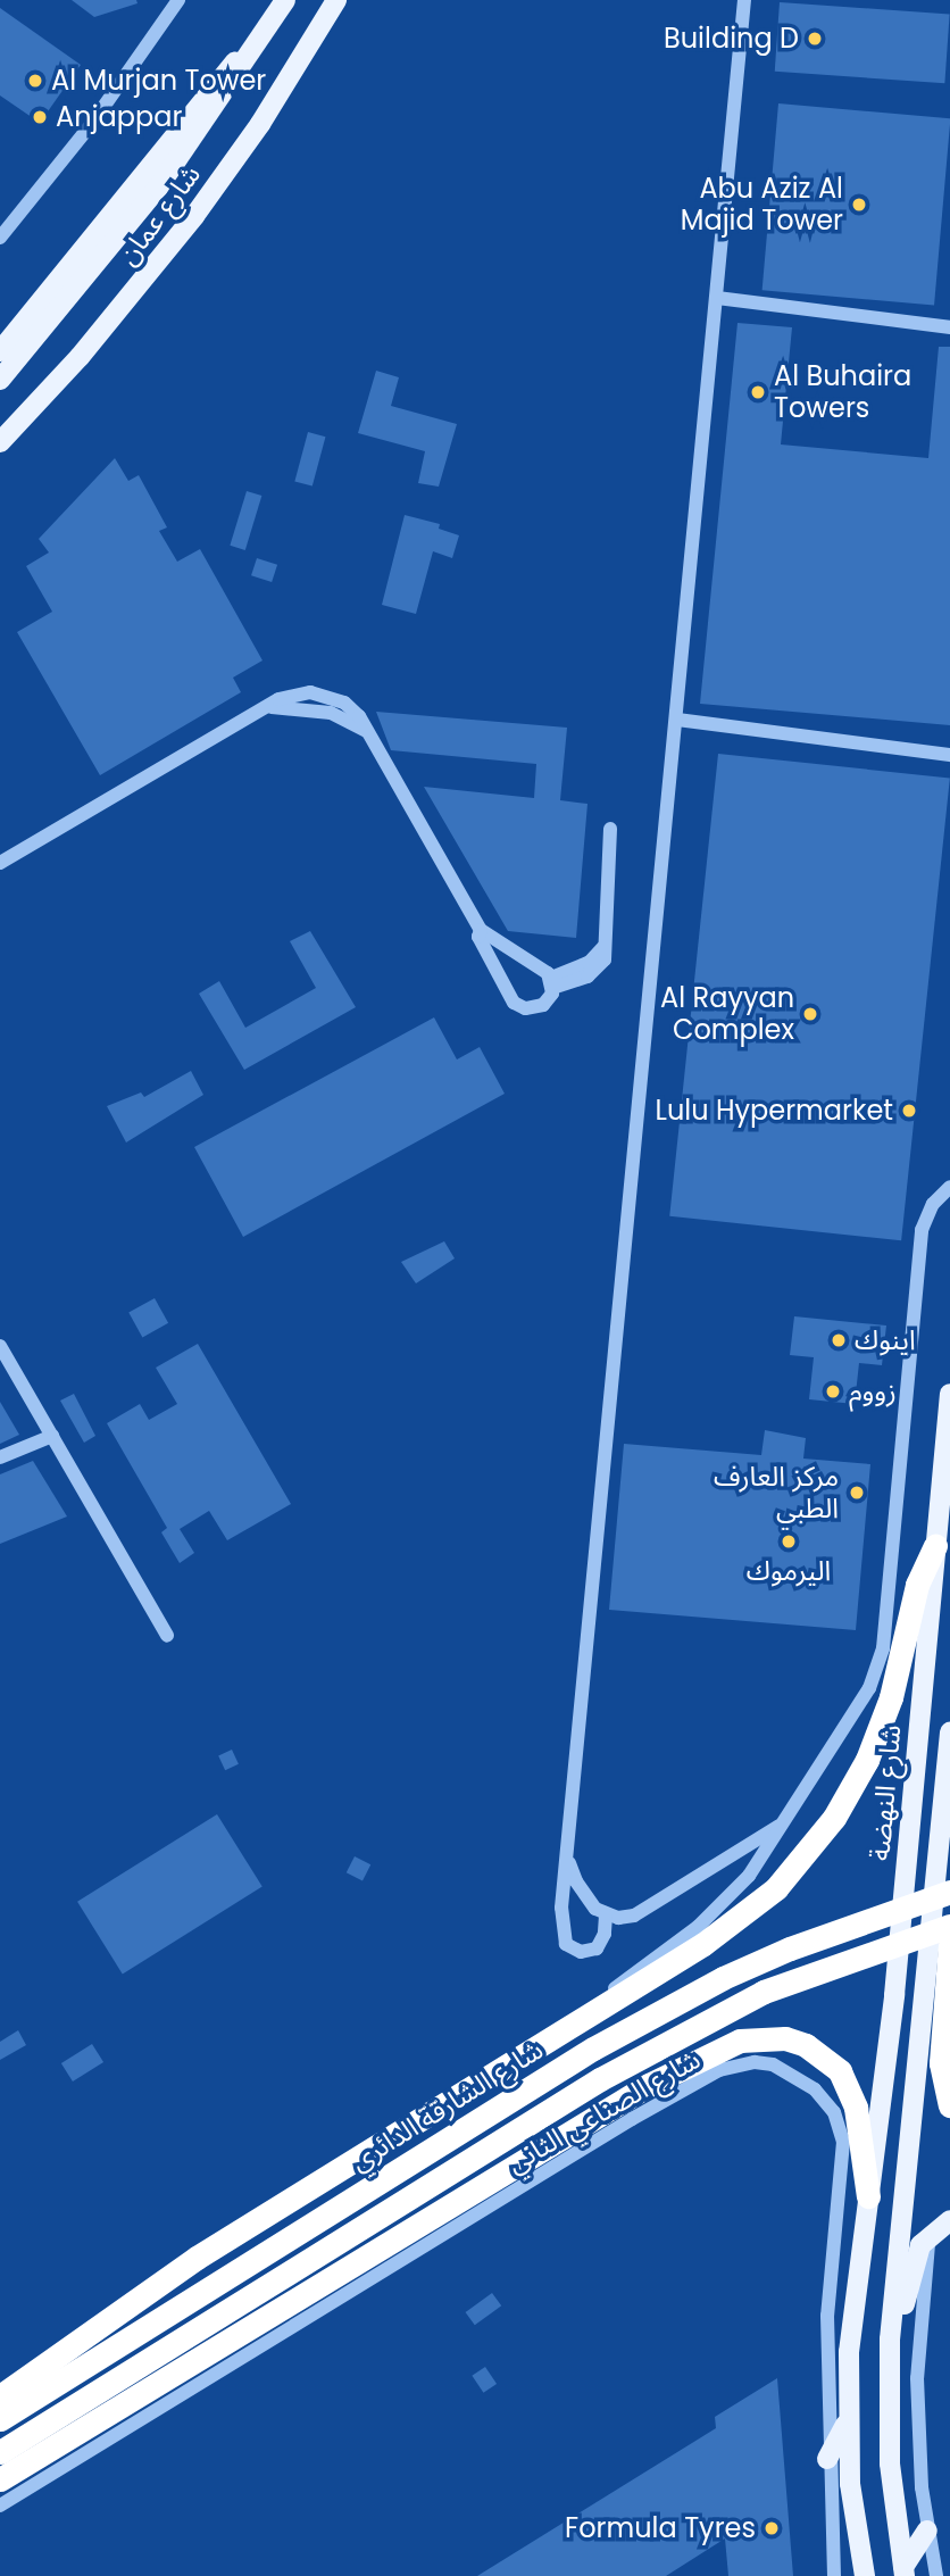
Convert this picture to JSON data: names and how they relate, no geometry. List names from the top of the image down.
{
  "streets": {
    "highway": ["شارع الشارقة الدائري"],
    "main road": ["شارع عمان", "شارع النهضة"],
    "street": ["شارع الصناعي الثاني"]
  },
  "places": [
    "Building D",
    "Al Murjan Tower",
    "Anjappar",
    "Abu Aziz Al Majid Tower",
    "Al Buhaira Towers",
    "Al Rayyan Complex",
    "Lulu Hypermarket",
    "اينوك",
    "زووم",
    "مركز العارف الطبي",
    "اليرموك",
    "Formula Tyres"
  ]
}
